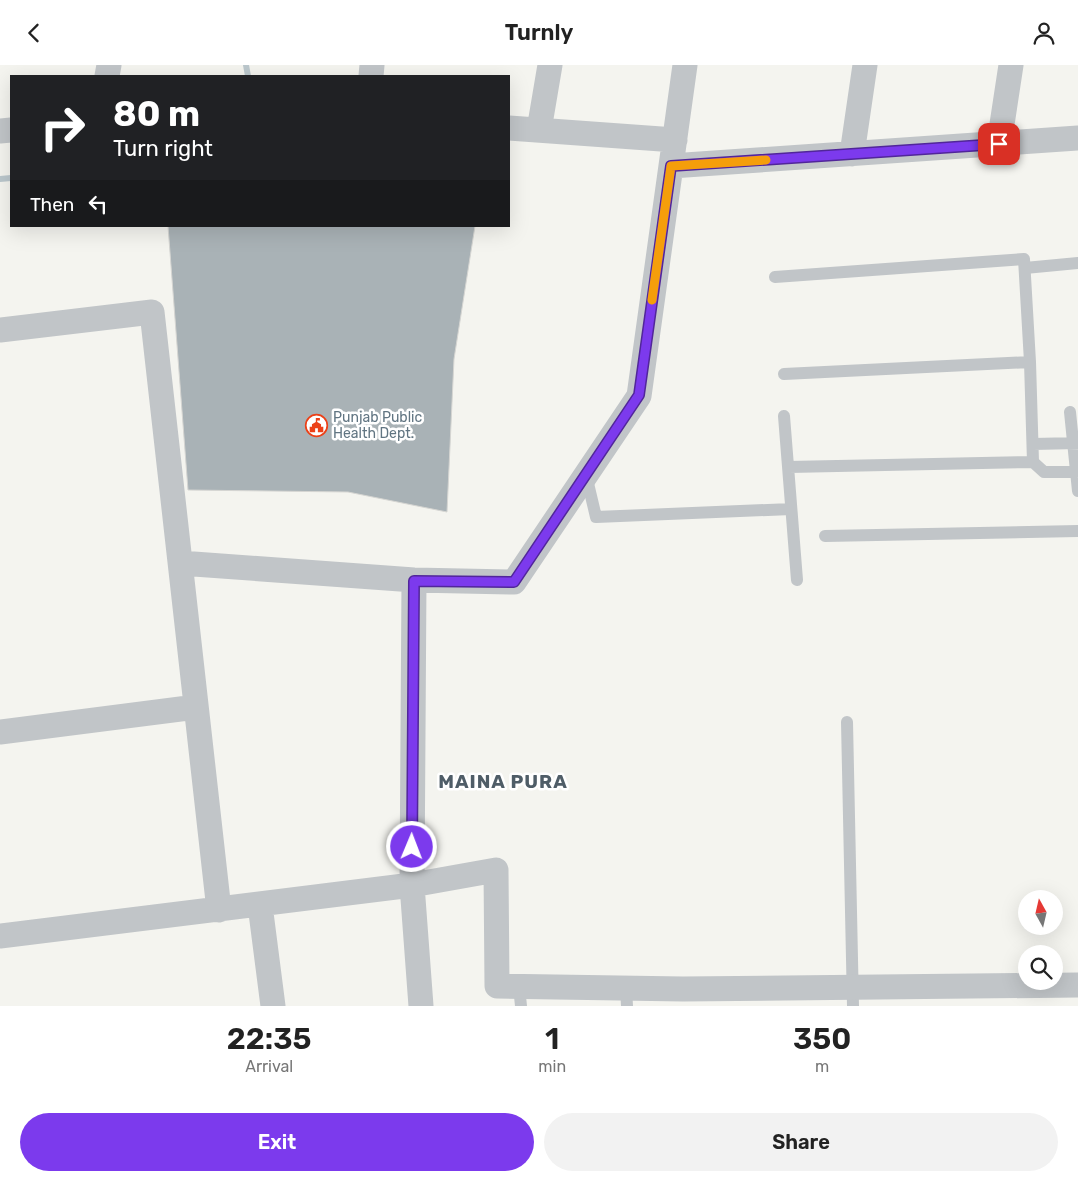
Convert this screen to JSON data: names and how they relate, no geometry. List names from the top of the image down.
{
  "districts": ["MAINA PURA"],
  "places": {
    "public building": ["Punjab Public Health Dept."]
  },
  "north": "top",
  "page": {
    "header": "Turnly",
    "turn": ["80 m", "Turn right"],
    "then": "Then",
    "eta": [
      "22:35",
      "Arrival",
      "1",
      "min",
      "350",
      "m"
    ],
    "buttons": ["Exit", "Share"]
  }
}
